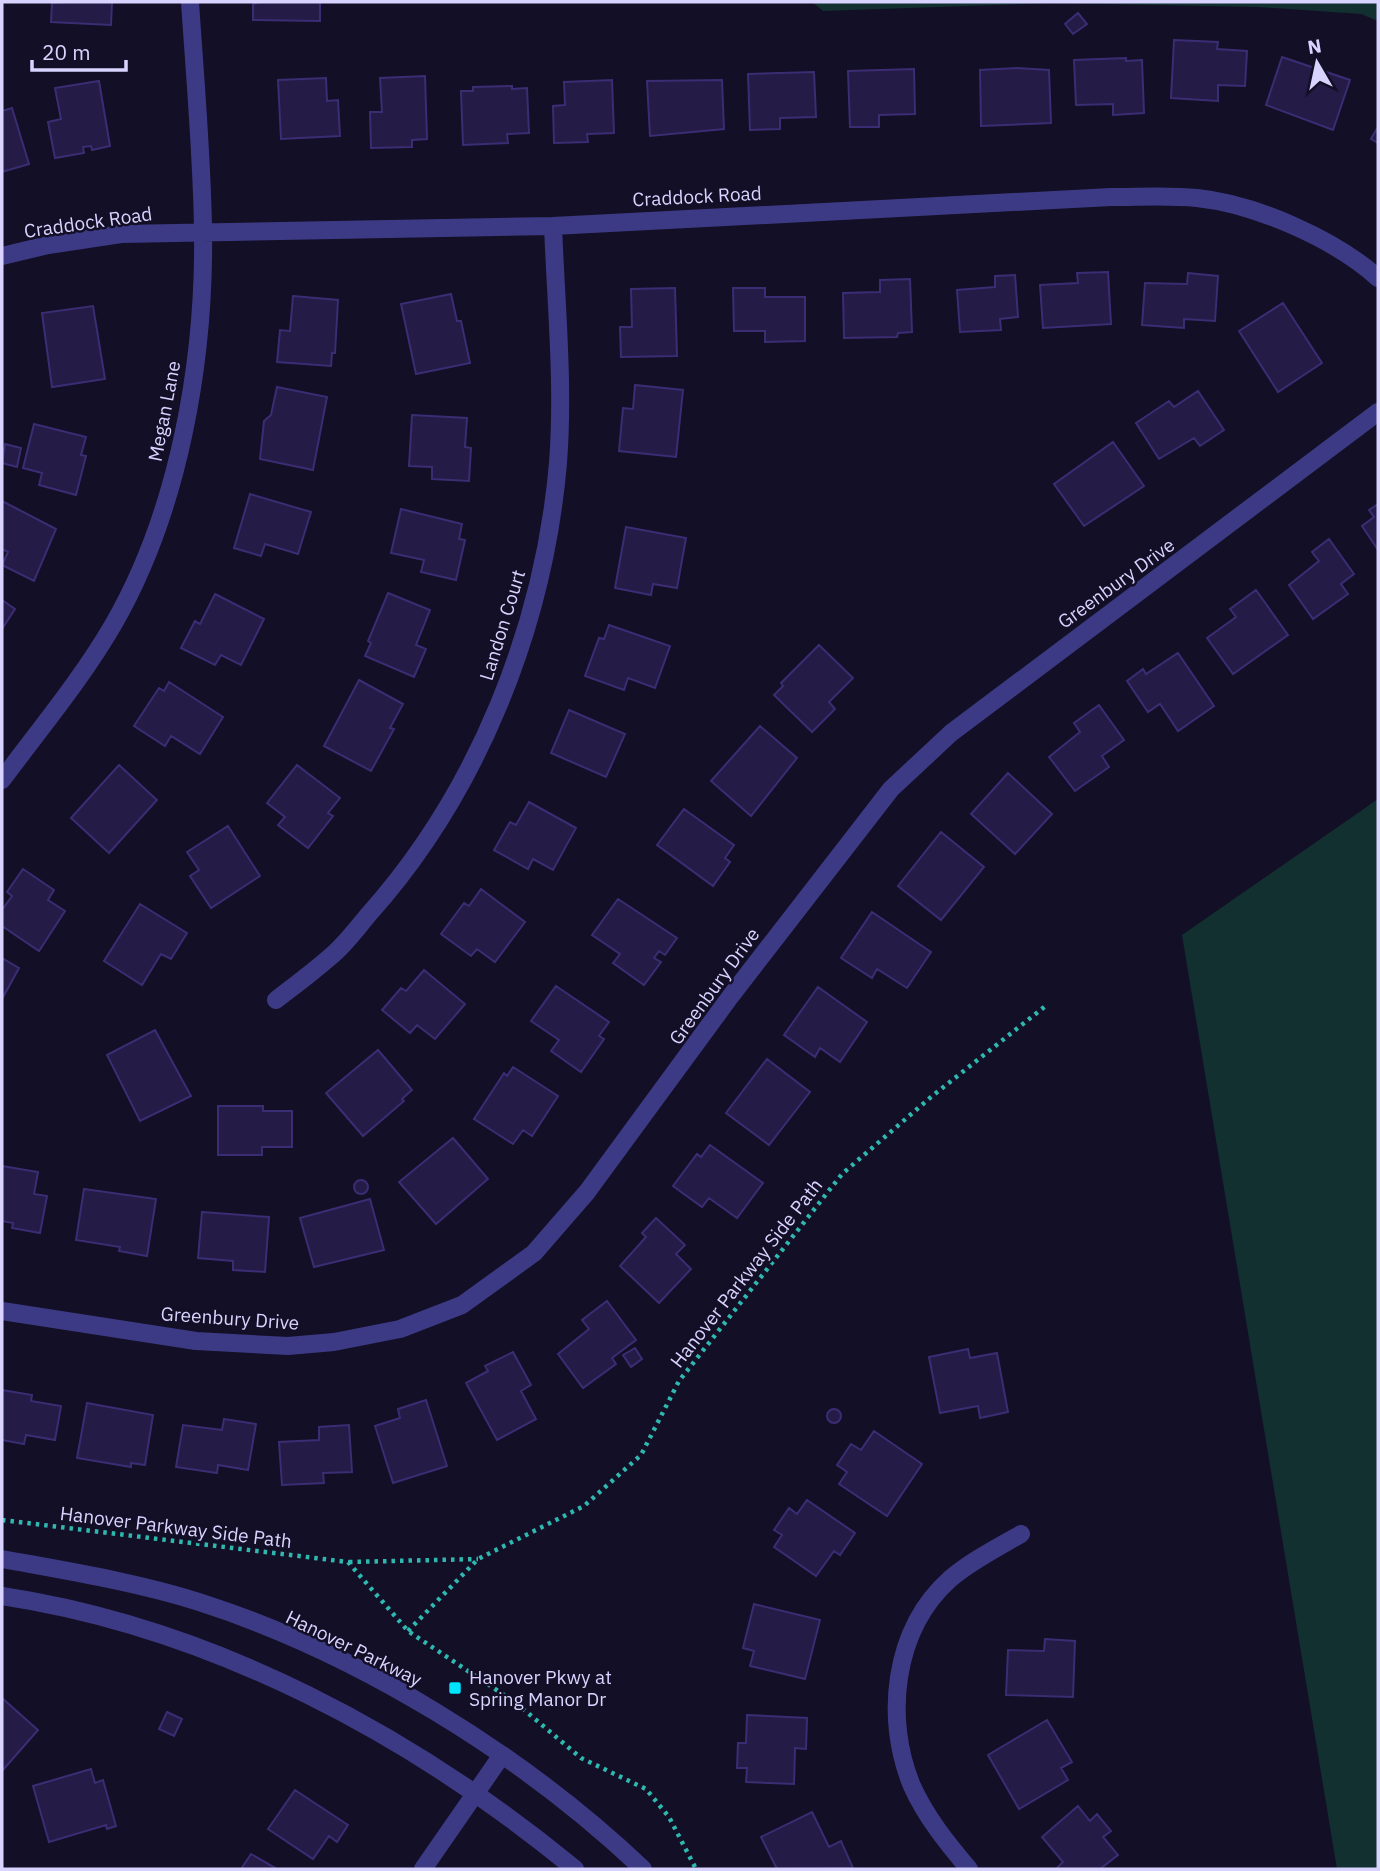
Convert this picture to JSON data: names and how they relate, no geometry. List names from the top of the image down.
{
  "streets": {
    "street": [
      "Craddock Road",
      "Megan Lane",
      "Greenbury Drive",
      "Landon Court",
      "Hanover Parkway"
    ],
    "path": ["Hanover Parkway Side Path"]
  },
  "crossings": [
    ["Craddock Road", "Megan Lane"],
    ["Craddock Road", "Landon Court"]
  ],
  "places": {
    "transit": ["Hanover Pkwy at Spring Manor Dr"]
  },
  "scale_bar": "20 m",
  "north": "top"
}
